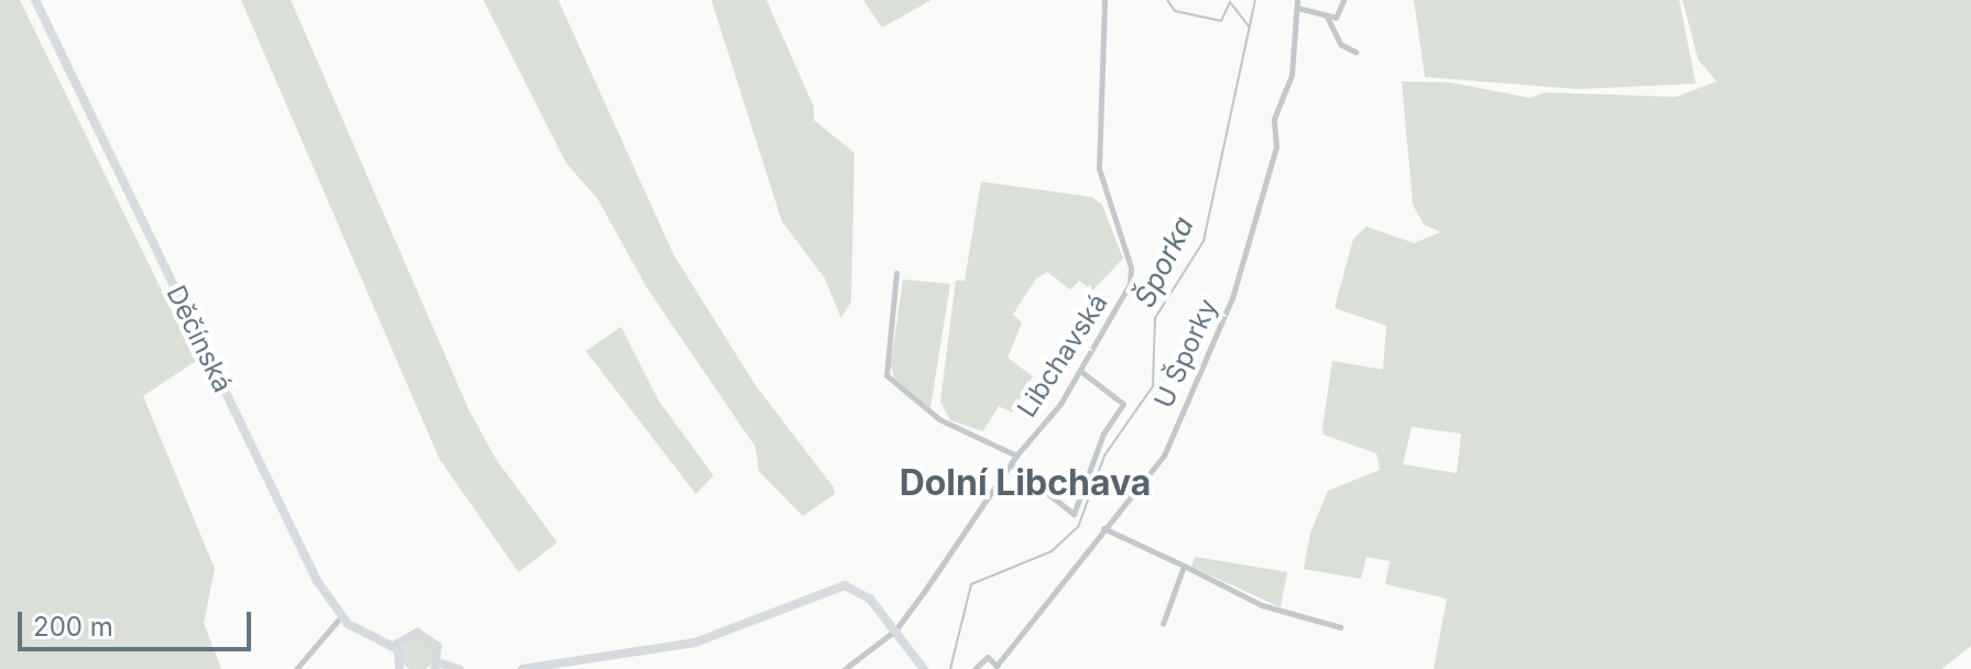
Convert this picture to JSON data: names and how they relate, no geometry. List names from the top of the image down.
{
  "streets": {
    "main road": ["Děčínská"],
    "street": ["U Šporky", "Libchavská"]
  },
  "districts": ["Dolní Libchava"],
  "water": ["Šporka"],
  "scale_bar": "200 m"
}
